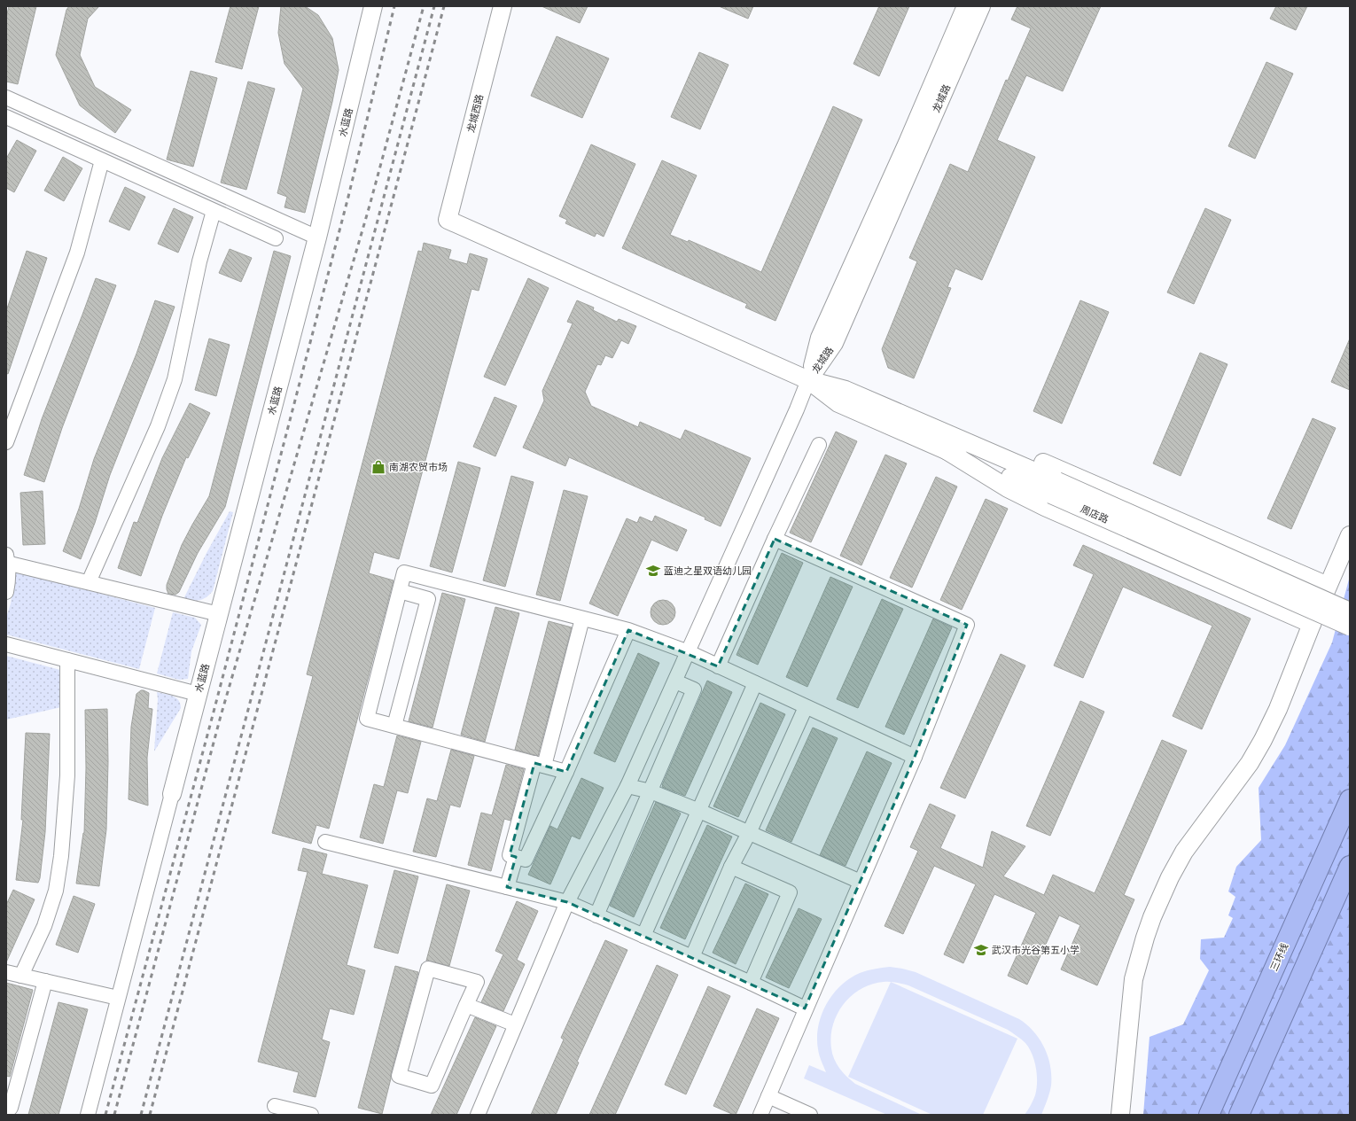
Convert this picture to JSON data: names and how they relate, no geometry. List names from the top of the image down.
{
  "streets": {
    "highway": ["三环线"],
    "street": [
      "龙城路",
      "龙城西路",
      "水蓝路",
      "周店路"
    ]
  },
  "crossings": [
    ["龙城路", "周店路"],
    ["龙城西路", "周店路"]
  ],
  "places": {
    "shop": ["南湖农贸市场"],
    "school or university": ["蓝迪之星双语幼儿园", "武汉市光谷第五小学"]
  }
}
